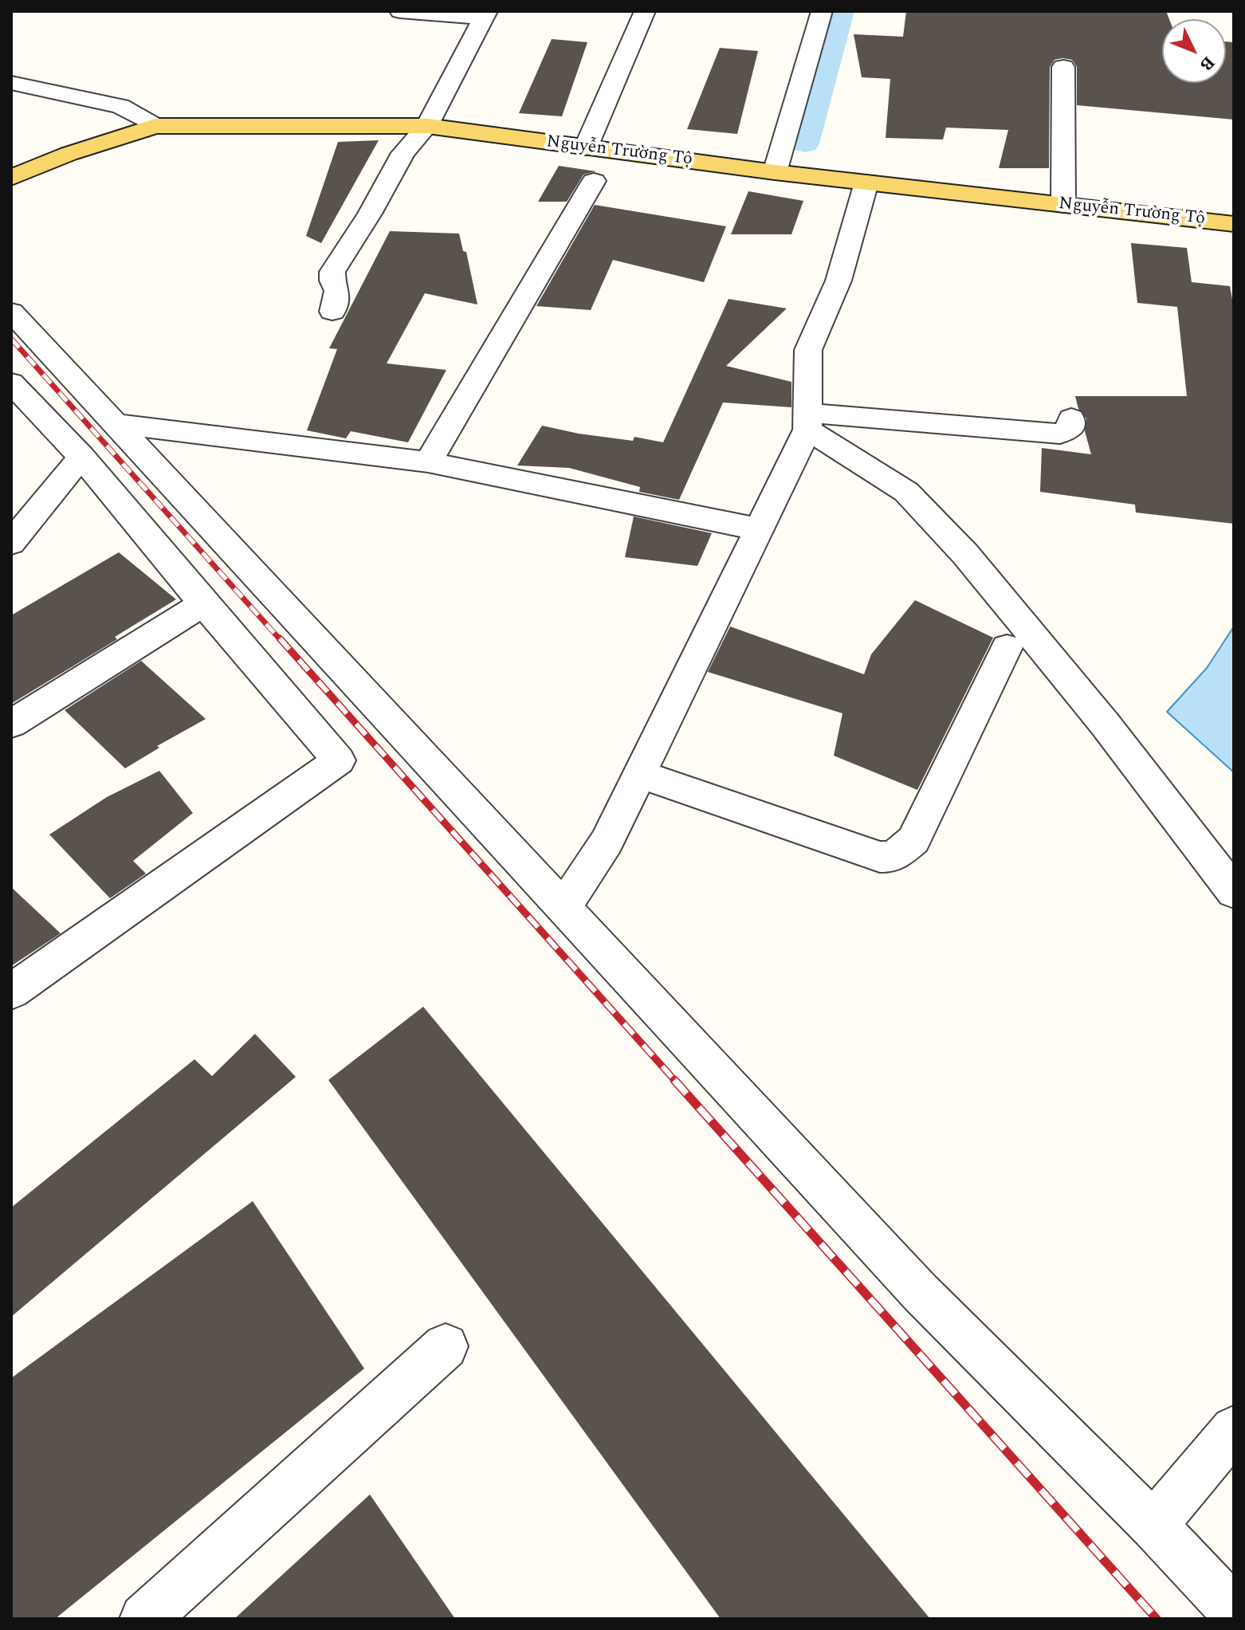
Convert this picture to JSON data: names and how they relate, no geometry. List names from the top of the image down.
{
  "streets": {
    "main road": ["Nguyễn Trường Tộ"]
  },
  "north": "bottom right"
}
